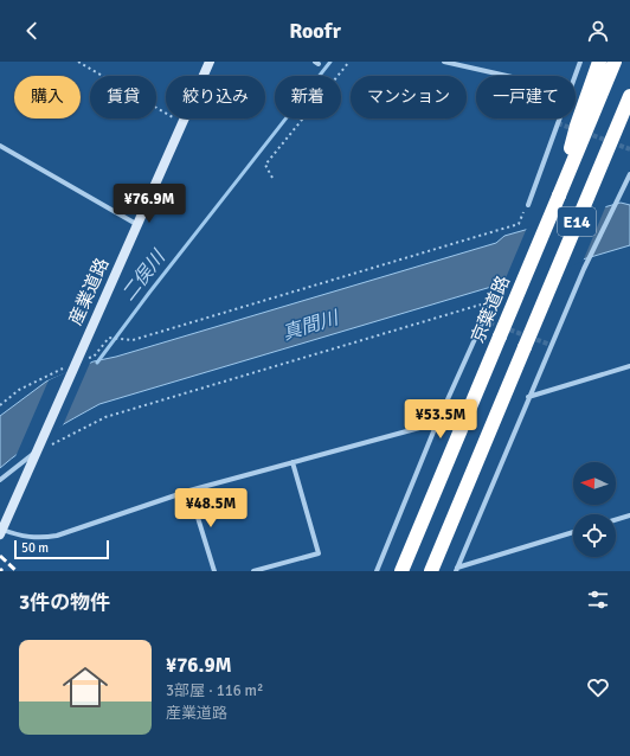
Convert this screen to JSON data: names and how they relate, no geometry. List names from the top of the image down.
{
  "streets": {
    "highway": ["E14", "京葉道路"],
    "main road": ["産業道路"]
  },
  "water": ["二俣川", "真間川"],
  "scale_bar": "50 m",
  "north": "left",
  "page": {
    "header": "Roofr",
    "chip": [
      "購入",
      "賃貸",
      "絞り込み",
      "新着",
      "マンション",
      "一戸建て"
    ],
    "price": ["¥76.9M", "¥53.5M", "¥48.5M"],
    "scale": "50 m",
    "heading": "3件の物件",
    "list": [
      {
        "name": "¥76.9M",
        "note": "3部屋 · 116 m² · 産業道路"
      }
    ]
  }
}
